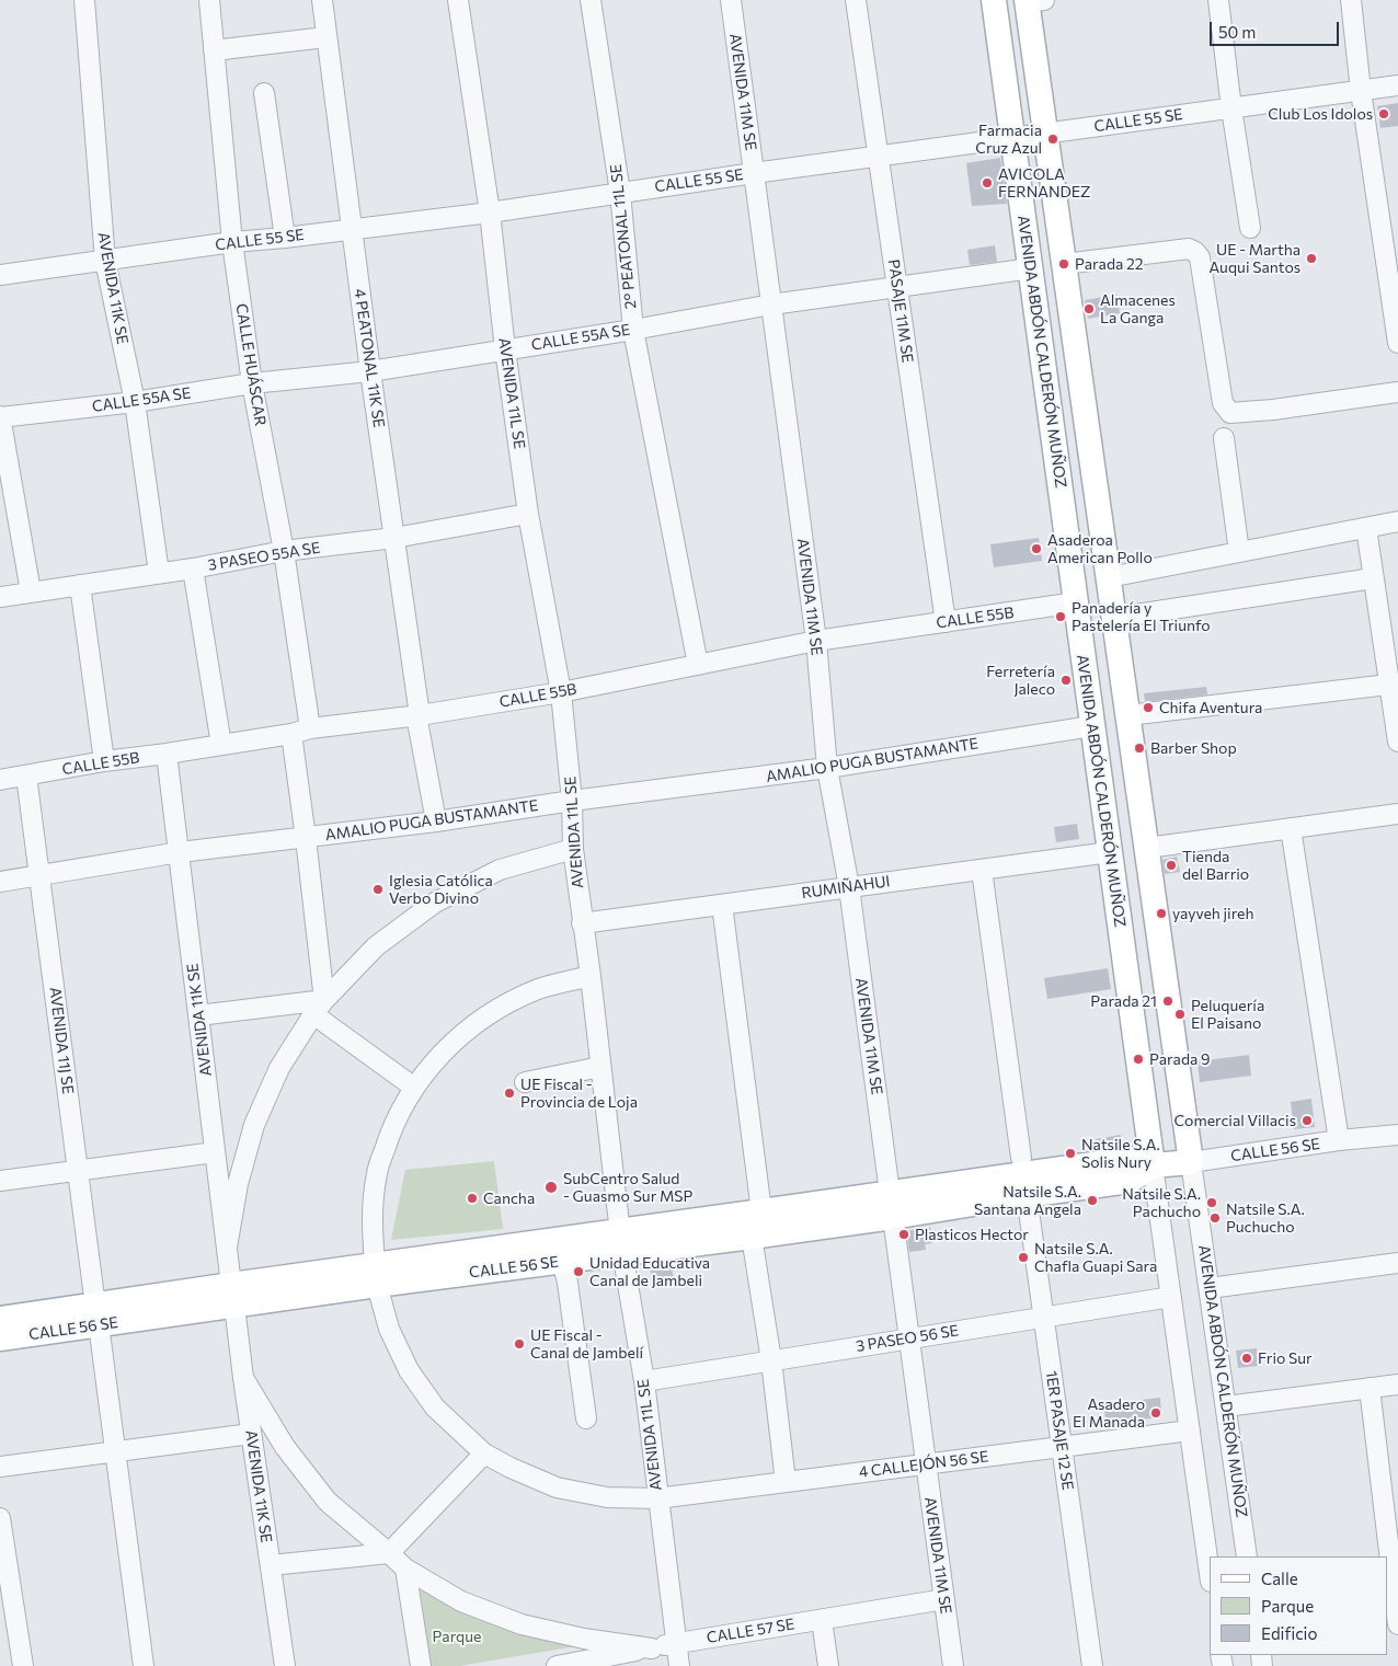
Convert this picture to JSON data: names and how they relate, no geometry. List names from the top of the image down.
{
  "streets": {
    "main road": ["AVENIDA ABDÓN CALDERÓN MUÑOZ", "CALLE 56 SE"],
    "street": [
      "AVENIDA 11M SE",
      "CALLE 55 SE",
      "2° PEATONAL 11L SE",
      "AVENIDA 11K SE",
      "PASAJE 11M SE",
      "CALLE 55A SE",
      "4 PEATONAL 11K SE",
      "CALLE HUÁSCAR",
      "AVENIDA 11L SE",
      "3 PASEO 55A SE",
      "CALLE 55B",
      "AMALIO PUGA BUSTAMANTE",
      "RUMIÑAHUI",
      "AVENIDA 11J SE",
      "3 PASEO 56 SE",
      "1ER PASAJE 12 SE",
      "4 CALLEJÓN 56 SE",
      "CALLE 57 SE"
    ]
  },
  "crossings": [
    ["AVENIDA 11M SE", "CALLE 55 SE"],
    ["AVENIDA 11M SE", "CALLE 55A SE"],
    ["AVENIDA 11M SE", "CALLE 55B"],
    ["AVENIDA 11M SE", "AMALIO PUGA BUSTAMANTE"],
    ["AVENIDA 11M SE", "RUMIÑAHUI"],
    ["AVENIDA 11M SE", "CALLE 56 SE"],
    ["AVENIDA 11M SE", "3 PASEO 56 SE"],
    ["AVENIDA 11M SE", "4 CALLEJÓN 56 SE"],
    ["AVENIDA 11M SE", "CALLE 57 SE"],
    ["CALLE 55 SE", "2° PEATONAL 11L SE"],
    ["CALLE 55 SE", "AVENIDA 11K SE"],
    ["CALLE 55 SE", "PASAJE 11M SE"],
    ["CALLE 55 SE", "AVENIDA ABDÓN CALDERÓN MUÑOZ"],
    ["CALLE 55 SE", "4 PEATONAL 11K SE"],
    ["CALLE 55 SE", "CALLE HUÁSCAR"],
    ["CALLE 55 SE", "AVENIDA 11L SE"],
    ["2° PEATONAL 11L SE", "CALLE 55A SE"],
    ["2° PEATONAL 11L SE", "CALLE 55B"],
    ["AVENIDA 11K SE", "CALLE 55A SE"],
    ["AVENIDA 11K SE", "3 PASEO 55A SE"],
    ["AVENIDA 11K SE", "CALLE 55B"],
    ["AVENIDA 11K SE", "AMALIO PUGA BUSTAMANTE"],
    ["AVENIDA 11K SE", "CALLE 56 SE"],
    ["PASAJE 11M SE", "CALLE 55A SE"],
    ["PASAJE 11M SE", "CALLE 55B"],
    ["CALLE 55A SE", "AVENIDA ABDÓN CALDERÓN MUÑOZ"],
    ["CALLE 55A SE", "4 PEATONAL 11K SE"],
    ["CALLE 55A SE", "CALLE HUÁSCAR"],
    ["CALLE 55A SE", "AVENIDA 11L SE"],
    ["AVENIDA ABDÓN CALDERÓN MUÑOZ", "CALLE 55B"],
    ["AVENIDA ABDÓN CALDERÓN MUÑOZ", "AMALIO PUGA BUSTAMANTE"],
    ["AVENIDA ABDÓN CALDERÓN MUÑOZ", "RUMIÑAHUI"],
    ["AVENIDA ABDÓN CALDERÓN MUÑOZ", "CALLE 56 SE"],
    ["AVENIDA ABDÓN CALDERÓN MUÑOZ", "3 PASEO 56 SE"],
    ["AVENIDA ABDÓN CALDERÓN MUÑOZ", "4 CALLEJÓN 56 SE"],
    ["4 PEATONAL 11K SE", "3 PASEO 55A SE"],
    ["4 PEATONAL 11K SE", "CALLE 55B"],
    ["4 PEATONAL 11K SE", "AMALIO PUGA BUSTAMANTE"],
    ["CALLE HUÁSCAR", "3 PASEO 55A SE"],
    ["CALLE HUÁSCAR", "CALLE 55B"],
    ["AVENIDA 11L SE", "3 PASEO 55A SE"],
    ["AVENIDA 11L SE", "CALLE 55B"],
    ["AVENIDA 11L SE", "AMALIO PUGA BUSTAMANTE"],
    ["AVENIDA 11L SE", "RUMIÑAHUI"],
    ["AVENIDA 11L SE", "CALLE 56 SE"],
    ["AVENIDA 11L SE", "3 PASEO 56 SE"],
    ["AVENIDA 11L SE", "4 CALLEJÓN 56 SE"],
    ["AVENIDA 11L SE", "CALLE 57 SE"],
    ["CALLE 55B", "AVENIDA 11J SE"],
    ["AMALIO PUGA BUSTAMANTE", "AVENIDA 11J SE"],
    ["AVENIDA 11J SE", "CALLE 56 SE"],
    ["CALLE 56 SE", "1ER PASAJE 12 SE"],
    ["CALLE 56 SE", "4 CALLEJÓN 56 SE"],
    ["3 PASEO 56 SE", "1ER PASAJE 12 SE"],
    ["1ER PASAJE 12 SE", "4 CALLEJÓN 56 SE"]
  ],
  "parks": ["Parque"],
  "places": [
    "Club Los Idolos",
    "Farmacia Cruz Azul",
    "AVICOLA FERNANDEZ",
    "UE - Martha Auqui Santos",
    "Parada 22",
    "Almacenes La Ganga",
    "Asaderoa American Pollo",
    "Panadería y Pastelería El Triunfo",
    "Ferretería Jaleco",
    "Chifa Aventura",
    "Barber Shop",
    "Tienda del Barrio",
    "Iglesia Católica Verbo Divino",
    "yayveh jireh",
    "Parada 21",
    "Peluquería El Paisano",
    "Parada 9",
    "UE Fiscal - Provincia de Loja",
    "Comercial Villacis",
    "Natsile S.A. Solis Nury",
    "SubCentro Salud - Guasmo Sur MSP",
    "Cancha",
    "Natsile S.A. Santana Angela",
    "Natsile S.A. Pachucho",
    "Natsile S.A. Puchucho",
    "Plasticos Hector",
    "Natsile S.A. Chafla Guapi Sara",
    "Unidad Educativa Canal de Jambeli",
    "UE Fiscal - Canal de Jambelí",
    "Frio Sur",
    "Asadero El Manada"
  ],
  "legend": ["Calle", "Parque", "Edificio"],
  "scale_bar": "50 m"
}
